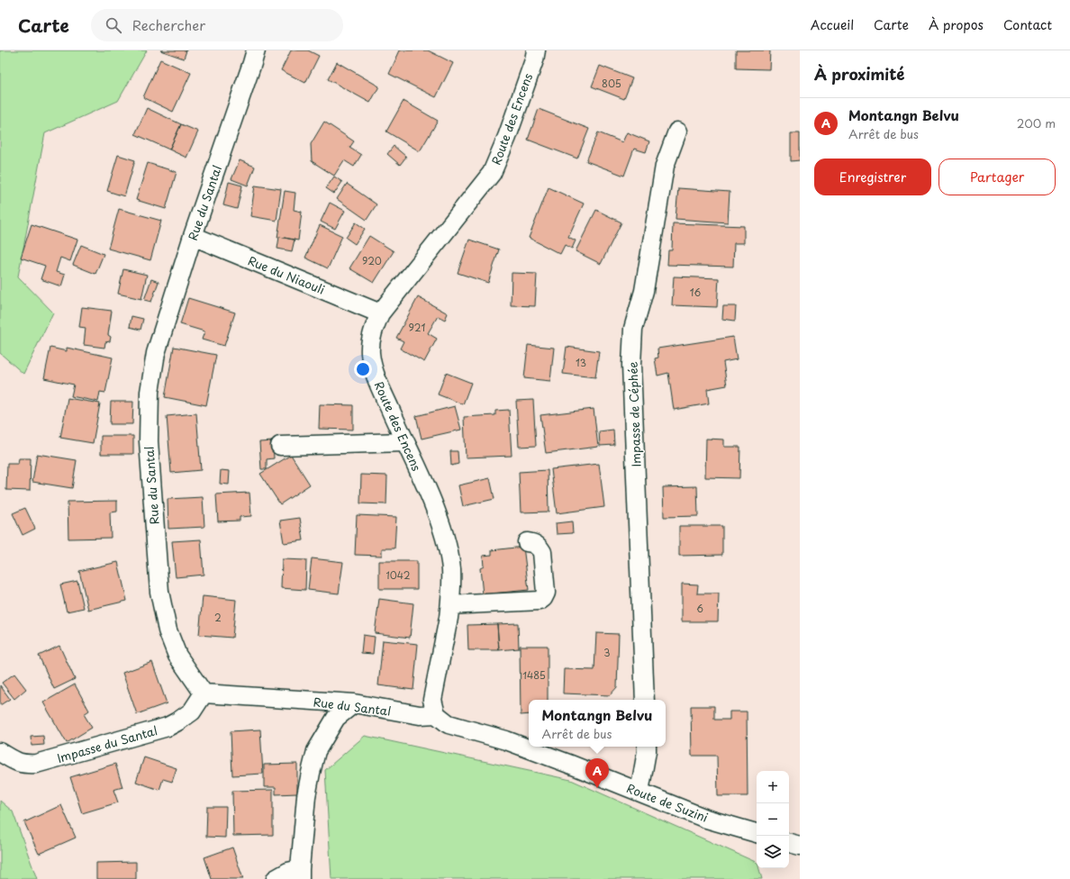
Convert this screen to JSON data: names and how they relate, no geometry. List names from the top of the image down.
{
  "streets": {
    "street": [
      "Route des Encens",
      "Rue du Santal",
      "Rue du Niaouli",
      "Impasse de Céphée",
      "Impasse du Santal",
      "Route de Suzini"
    ]
  },
  "crossings": [
    ["Route des Encens", "Rue du Santal"],
    ["Route des Encens", "Rue du Niaouli"],
    ["Route des Encens", "Route de Suzini"],
    ["Rue du Santal", "Rue du Niaouli"],
    ["Rue du Santal", "Impasse du Santal"],
    ["Rue du Santal", "Route de Suzini"]
  ],
  "house_numbers": [
    "805",
    "920",
    "16",
    "921",
    "13",
    "1042",
    "6",
    "2",
    "3",
    "1485"
  ],
  "page": {
    "header": "Carte",
    "search": "Rechercher",
    "nav": [
      "Accueil",
      "Carte",
      "À propos",
      "Contact"
    ],
    "heading": "À proximité",
    "list": [
      {
        "mark": "A",
        "name": "Montangn Belvu",
        "note": "Arrêt de bus",
        "value": "200 m"
      }
    ],
    "buttons": ["Enregistrer", "Partager"],
    "popup": ["Montangn Belvu", "Arrêt de bus"],
    "pins": "A",
    "map_buttons": ["+", "−"]
  }
}
